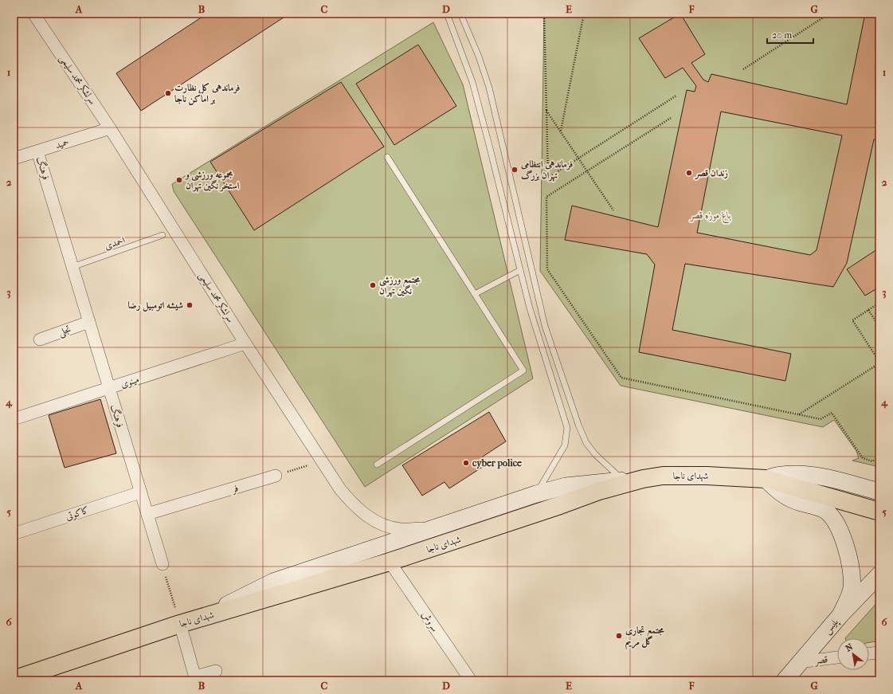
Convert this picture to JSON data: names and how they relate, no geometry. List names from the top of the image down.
{
  "streets": {
    "main road": ["شهدای ناجا", "پلیس"],
    "street": [
      "سرلشکر محمد سلیمی",
      "حمید",
      "فرهنگ",
      "تجلی",
      "مینوی",
      "فر",
      "کاکوتی",
      "سروش",
      "قصر"
    ],
    "lane": ["احمدی"]
  },
  "crossings": [
    ["سرلشکر محمد سلیمی", "حمید"],
    ["سرلشکر محمد سلیمی", "مینوی"],
    ["حمید", "فرهنگ"],
    ["فرهنگ", "احمدی"],
    ["فرهنگ", "تجلی"],
    ["فرهنگ", "مینوی"],
    ["فرهنگ", "فر"],
    ["فرهنگ", "کاکوتی"],
    ["شهدای ناجا", "سروش"],
    ["پلیس", "قصر"]
  ],
  "parks": ["باغ موزه قصر"],
  "places": [
    "فرماندهی کل نظارت بر اماکن ناجا",
    "فرماندهی انتظامی تهران بزرگ",
    "زندان قصر",
    "مجموعه ورزشی و استخر نگین تهران",
    "مجتمع ورزشی نگین تهران",
    "شیشه اتومبیل رضا",
    "cyber police",
    "مجتمع تجاری گل مریم"
  ],
  "scale_bar": "20 m",
  "north": "top left",
  "grid": {
    "columns": [
      "A",
      "B",
      "C",
      "D",
      "E",
      "F",
      "G"
    ],
    "rows": [
      "1",
      "2",
      "3",
      "4",
      "5",
      "6"
    ]
  }
}
